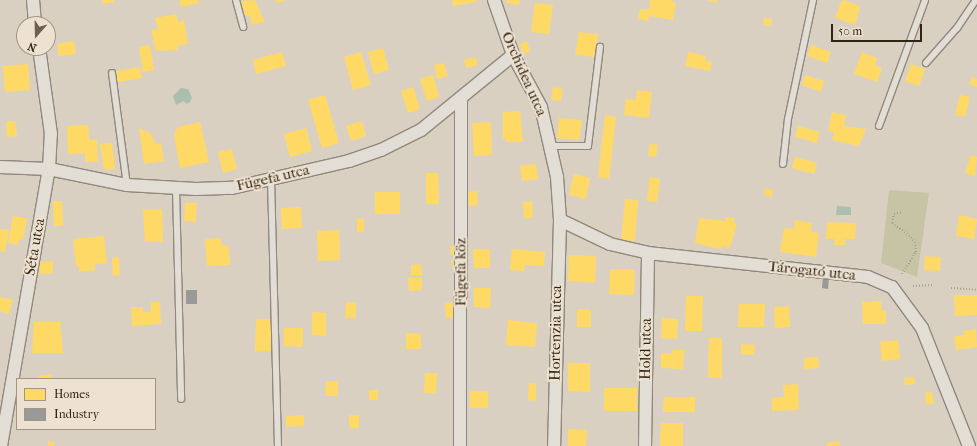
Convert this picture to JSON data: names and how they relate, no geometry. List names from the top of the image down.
{
  "streets": {
    "street": [
      "Orchidea utca",
      "Fügefa utca",
      "Séta utca",
      "Tárogató utca",
      "Fügefa köz",
      "Hortenzia utca",
      "Hold utca"
    ]
  },
  "crossings": [
    ["Orchidea utca", "Fügefa utca"],
    ["Orchidea utca", "Tárogató utca"],
    ["Orchidea utca", "Hortenzia utca"],
    ["Fügefa utca", "Séta utca"],
    ["Fügefa utca", "Fügefa köz"],
    ["Tárogató utca", "Hortenzia utca"],
    ["Tárogató utca", "Hold utca"]
  ],
  "legend": ["Homes", "Industry"],
  "scale_bar": "50 m",
  "north": "bottom"
}
